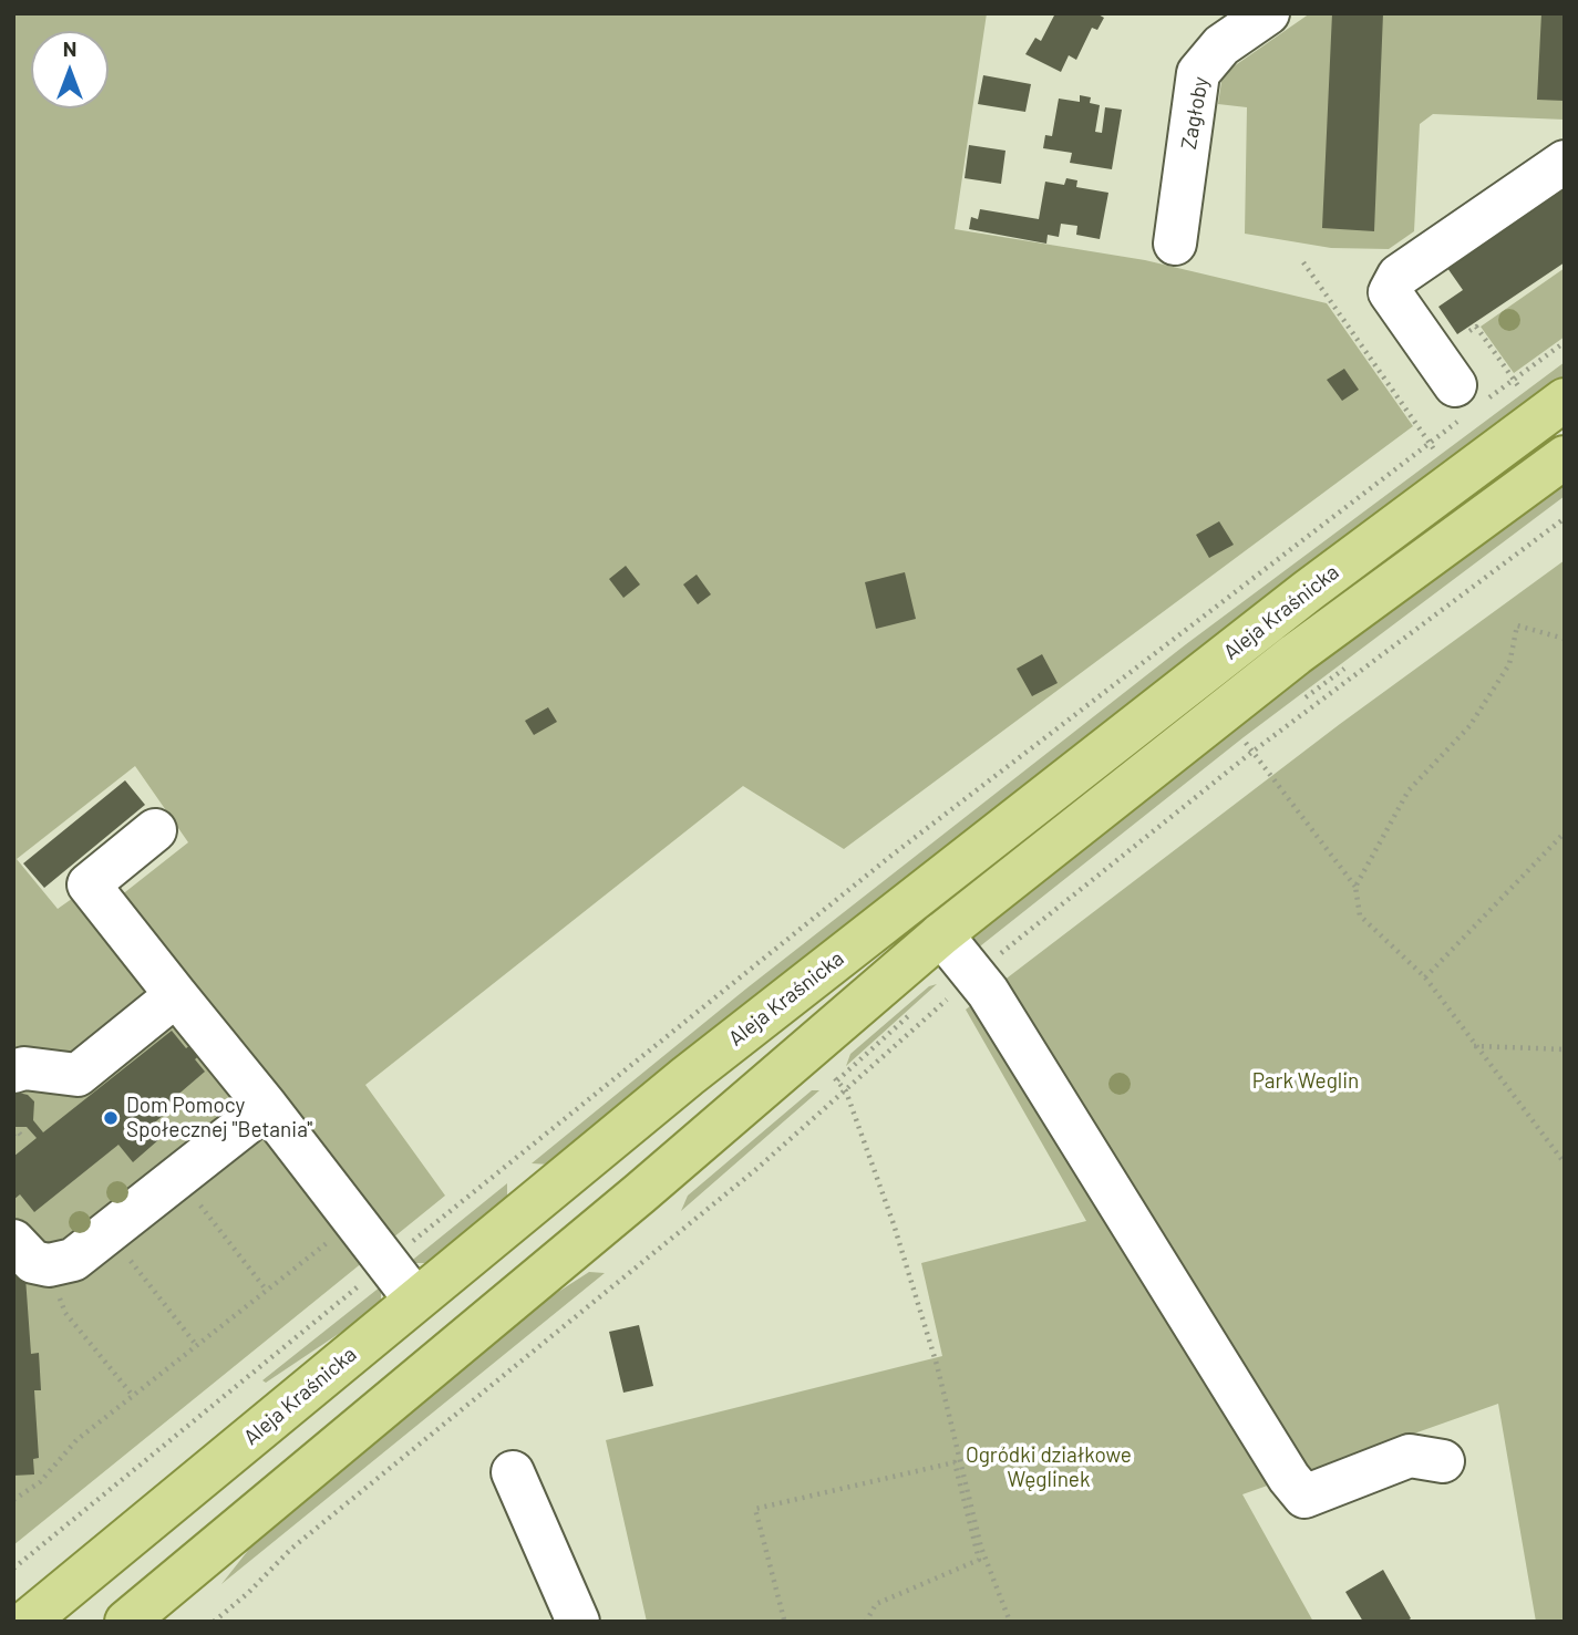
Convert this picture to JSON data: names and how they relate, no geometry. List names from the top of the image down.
{
  "streets": {
    "main road": ["Aleja Kraśnicka"],
    "street": ["Zagłoby"]
  },
  "parks": ["Park Weglin", "Ogródki działkowe Węglinek"],
  "places": ["Dom Pomocy Społecznej \"Betania\""],
  "north": "top"
}
